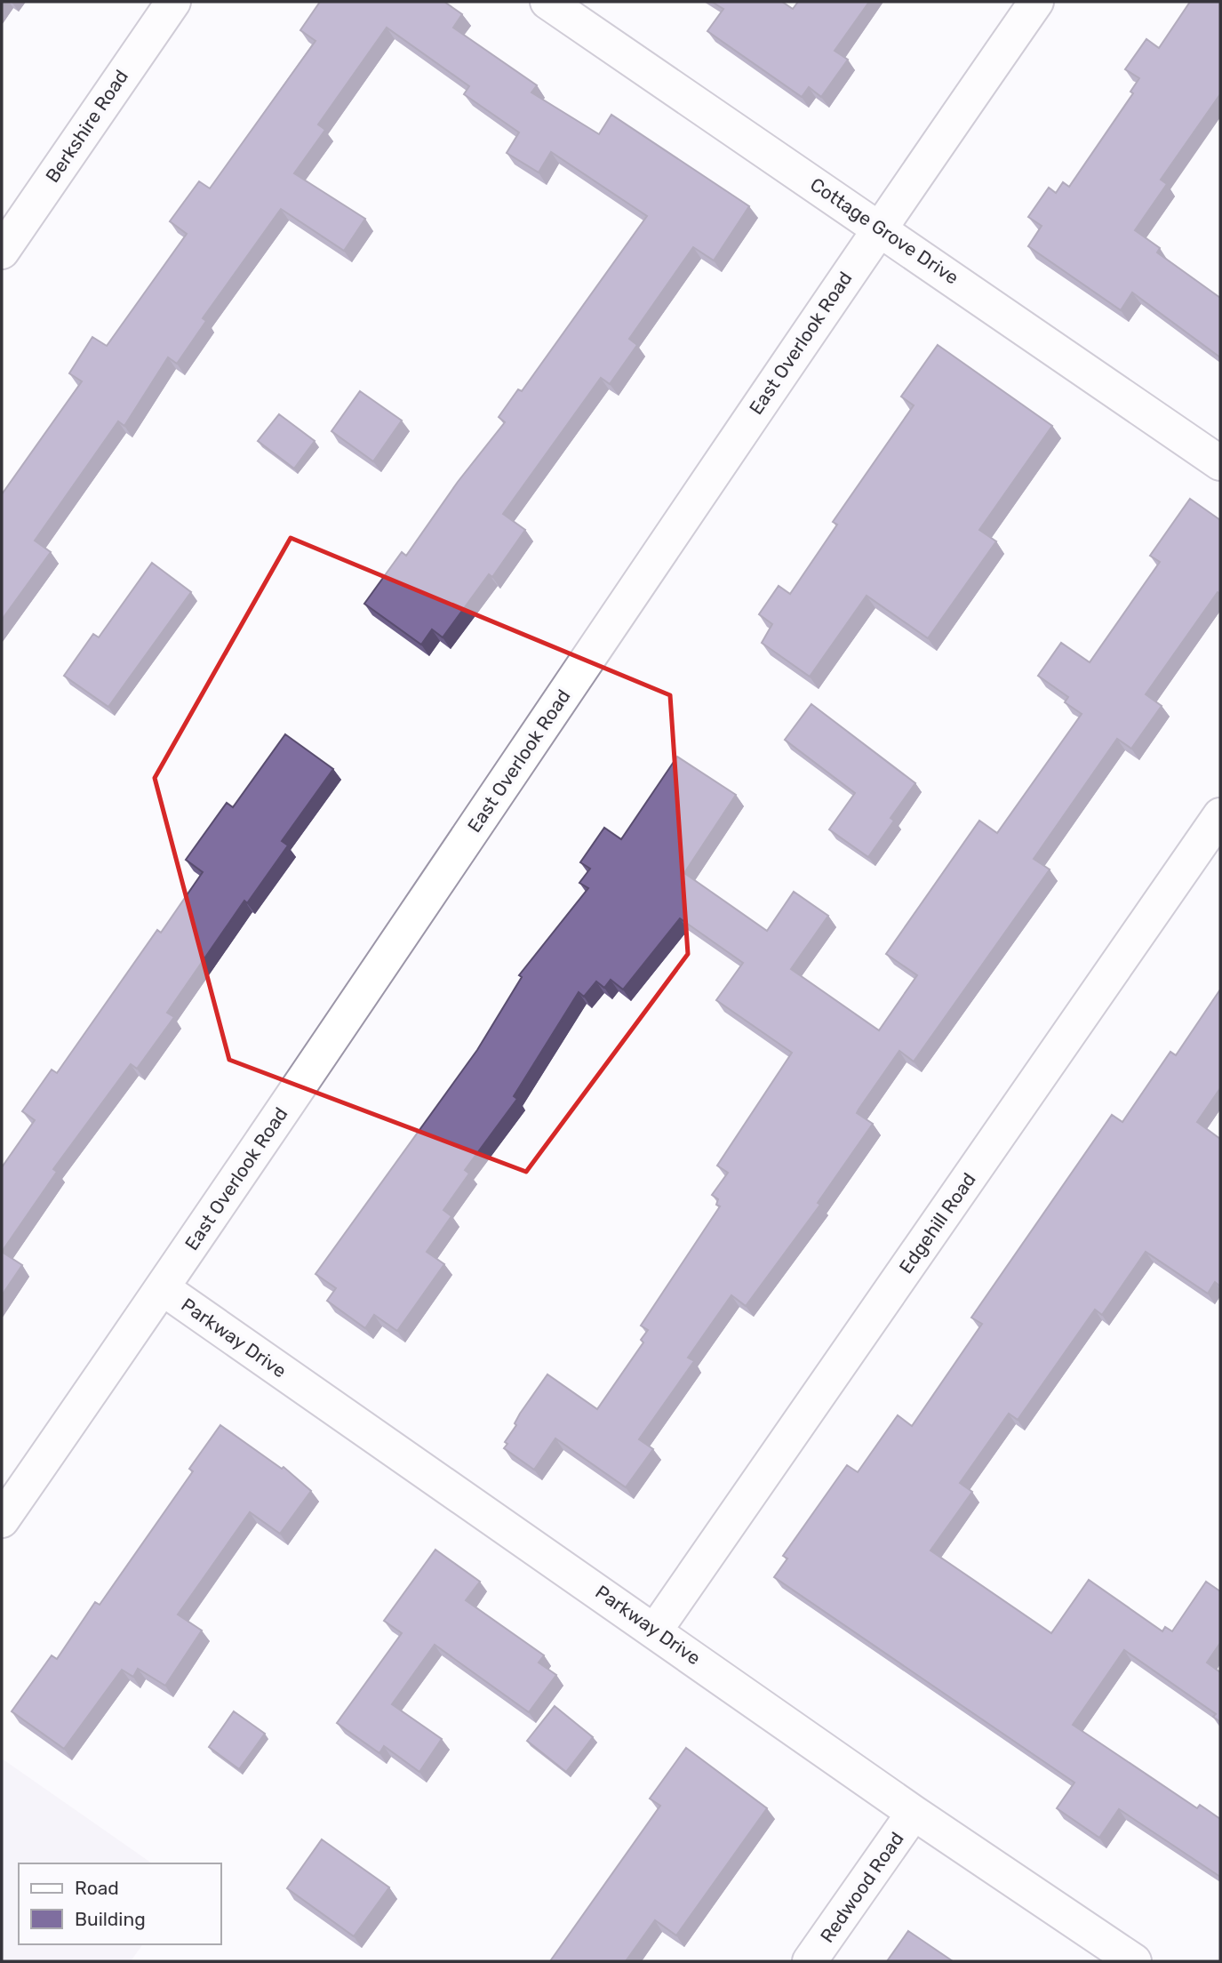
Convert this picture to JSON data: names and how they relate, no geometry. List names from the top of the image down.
{
  "streets": {
    "street": [
      "Berkshire Road",
      "Cottage Grove Drive",
      "East Overlook Road",
      "Edgehill Road",
      "Parkway Drive",
      "Redwood Road"
    ]
  },
  "crossings": [
    ["Cottage Grove Drive", "East Overlook Road"],
    ["East Overlook Road", "Parkway Drive"],
    ["Edgehill Road", "Parkway Drive"],
    ["Parkway Drive", "Redwood Road"]
  ],
  "legend": ["Road", "Building"]
}
